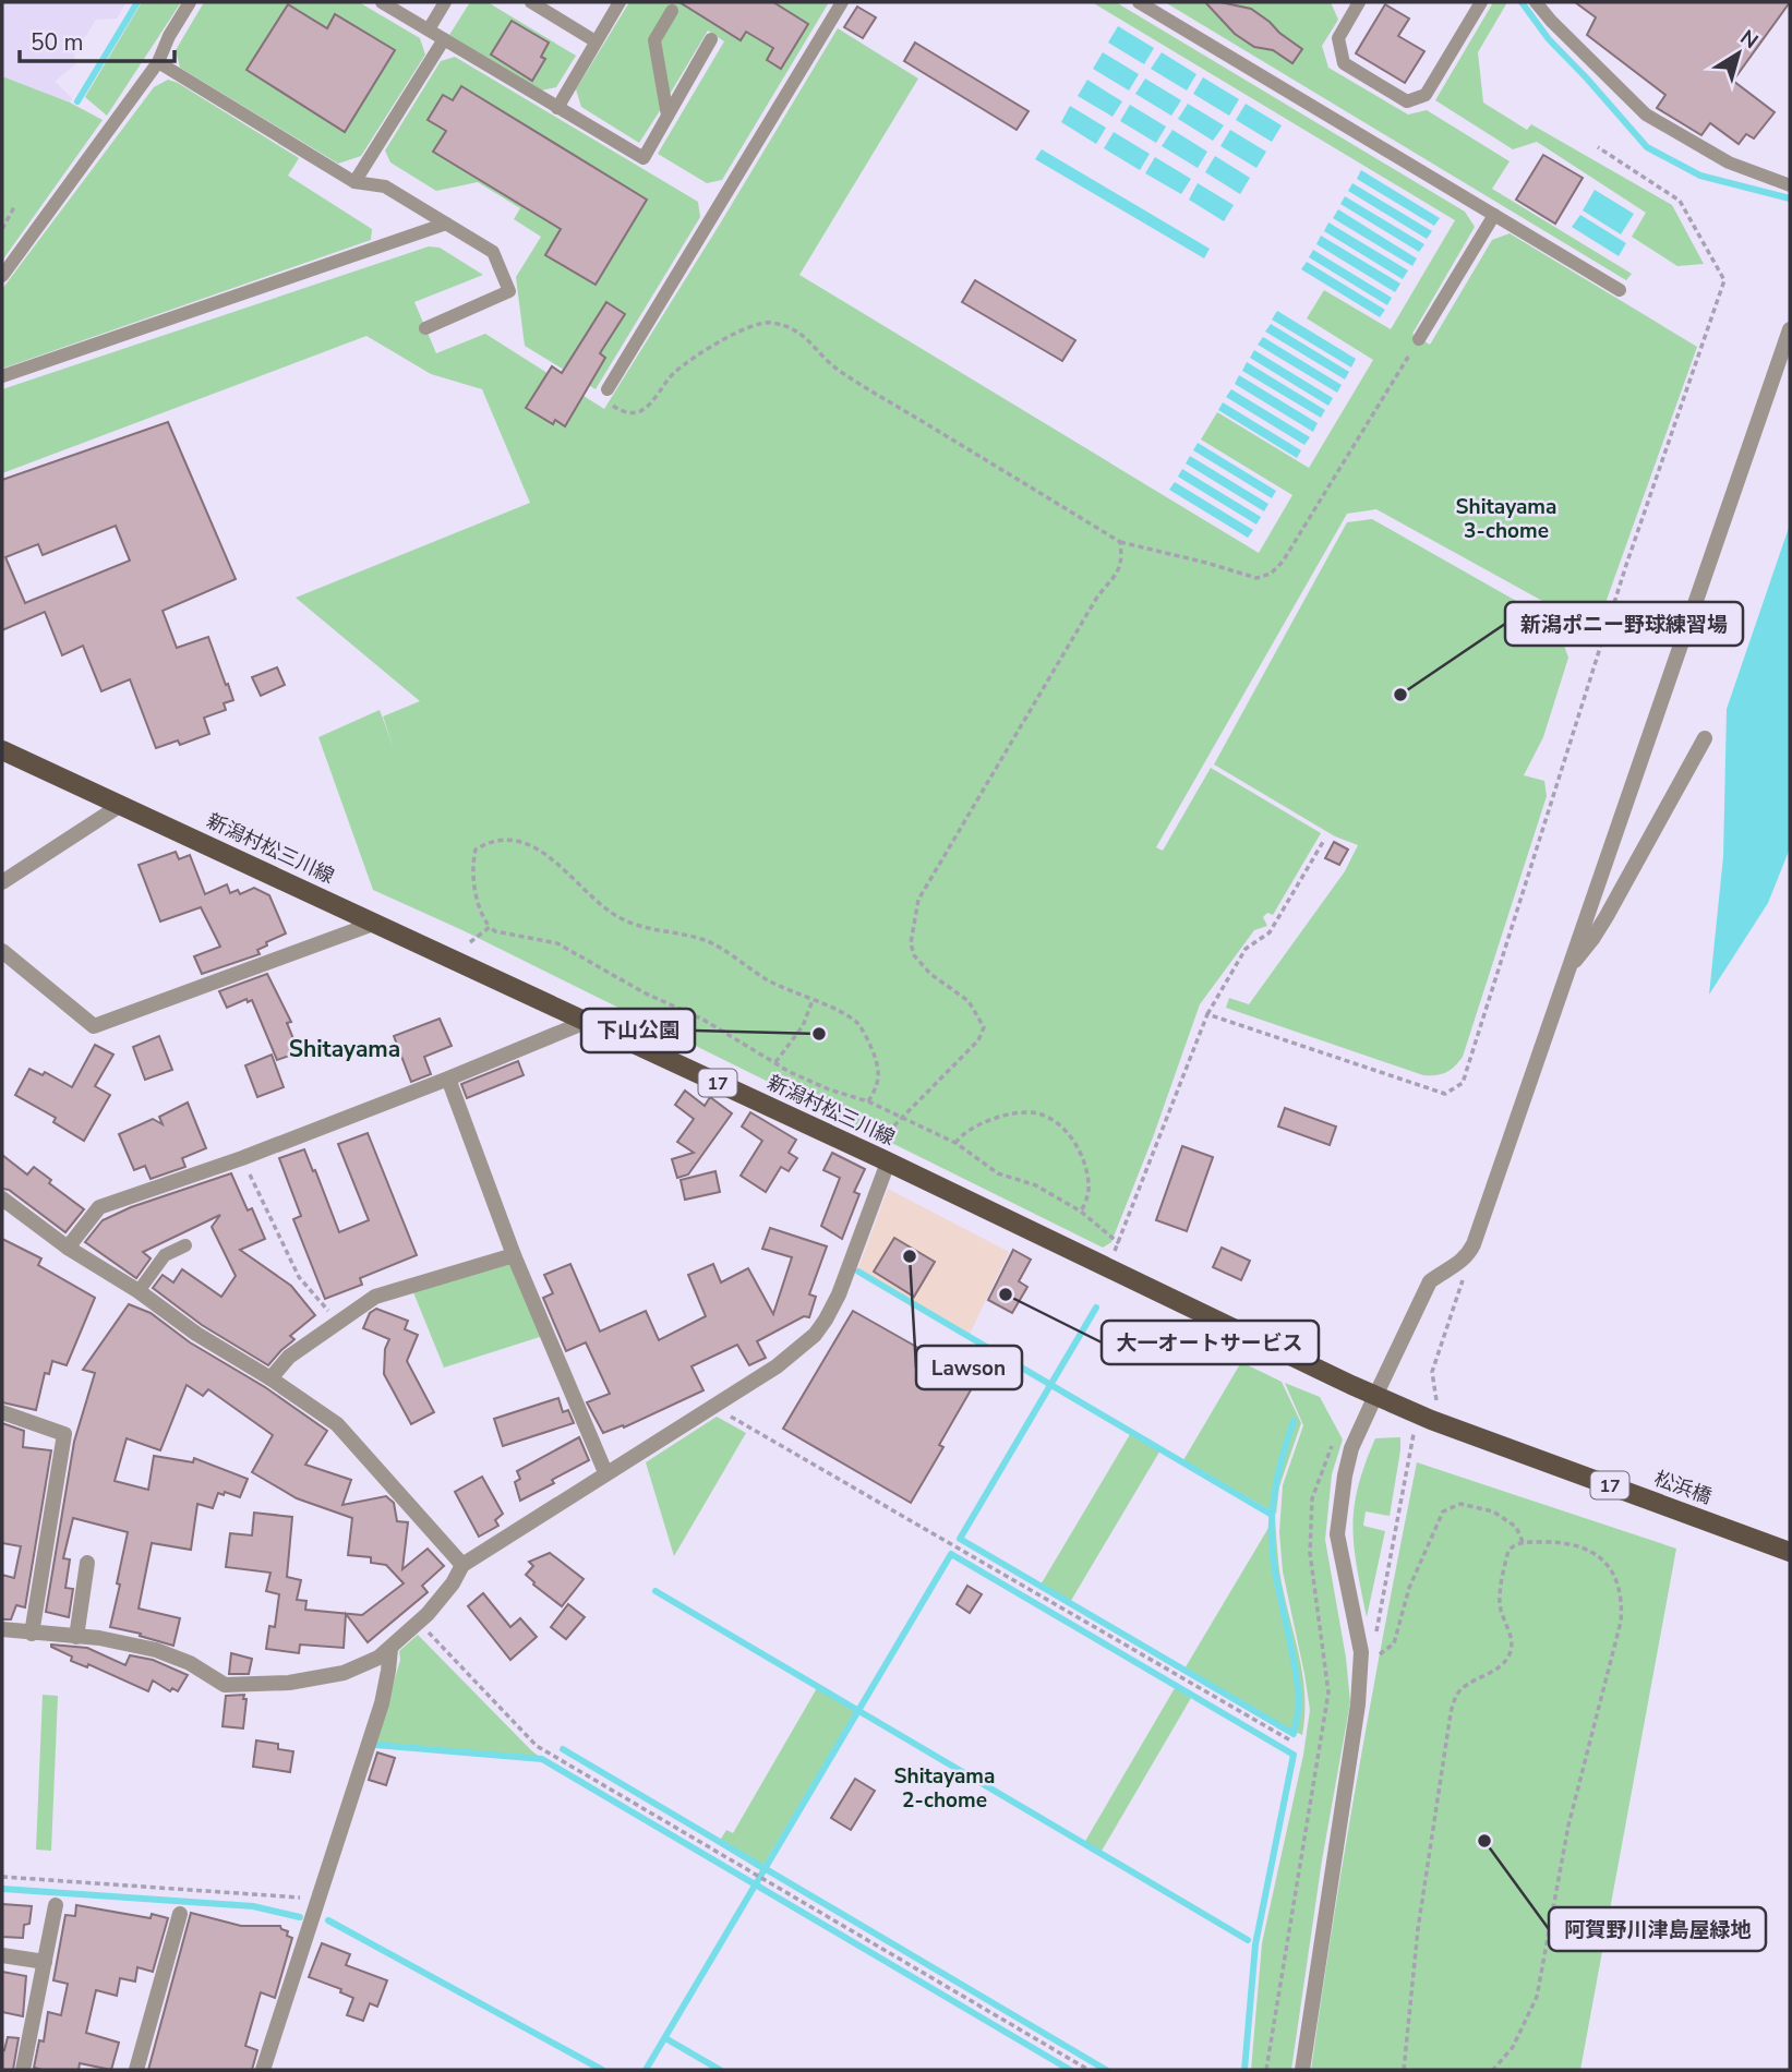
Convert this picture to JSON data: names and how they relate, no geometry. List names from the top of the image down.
{
  "streets": {
    "main road": ["新潟村松三川線", "17", "松浜橋"]
  },
  "crossings": [
    ["新潟村松三川線", "松浜橋"]
  ],
  "districts": ["Shitayama 3-chome", "Shitayama", "Shitayama 2-chome"],
  "places": [
    "新潟ポニー野球練習場",
    "下山公園",
    "Lawson",
    "大一オートサービス",
    "阿賀野川津島屋緑地"
  ],
  "scale_bar": "50 m",
  "north": "top right"
}
